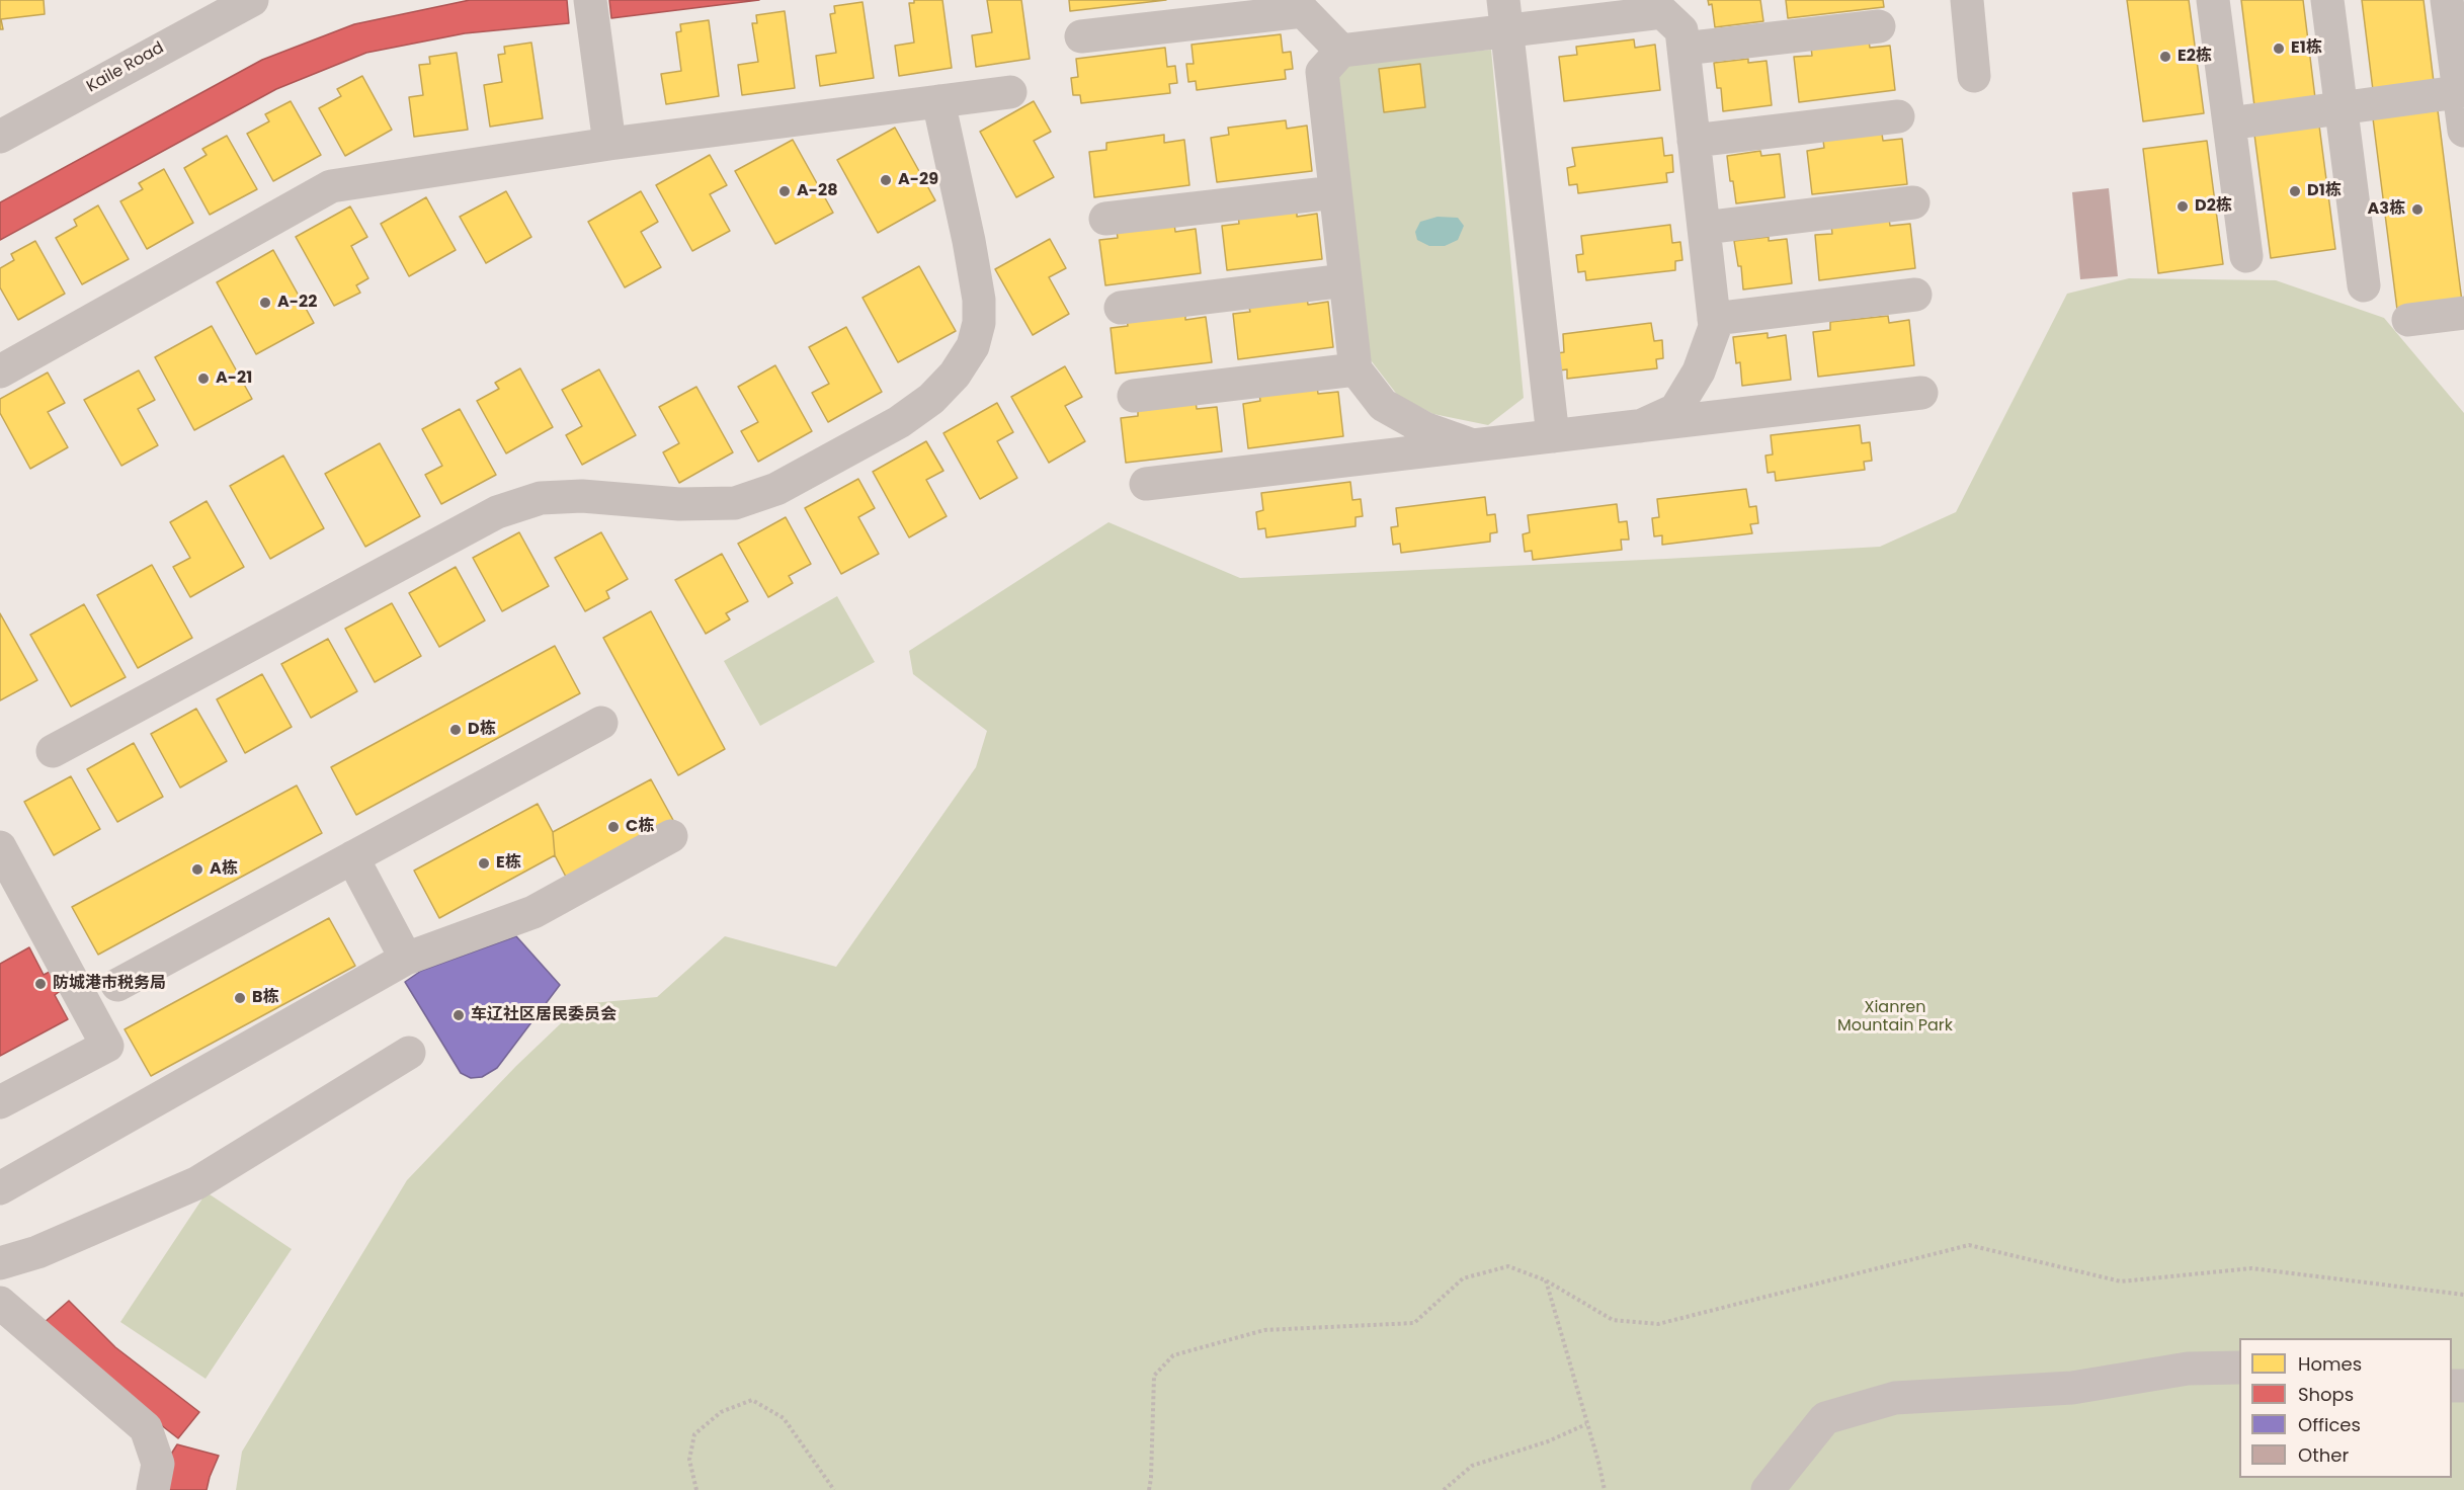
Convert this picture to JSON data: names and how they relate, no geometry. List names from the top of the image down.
{
  "streets": {
    "street": ["Kaile Road"]
  },
  "parks": ["Xianren Mountain Park"],
  "places": [
    "E1栋",
    "E2栋",
    "A-29",
    "A-28",
    "D1栋",
    "D2栋",
    "A3栋",
    "A-22",
    "A-21",
    "D栋",
    "C栋",
    "E栋",
    "A栋",
    "防城港市税务局",
    "B栋",
    "车辽社区居民委员会"
  ],
  "legend": [
    "Homes",
    "Shops",
    "Offices",
    "Other"
  ]
}
